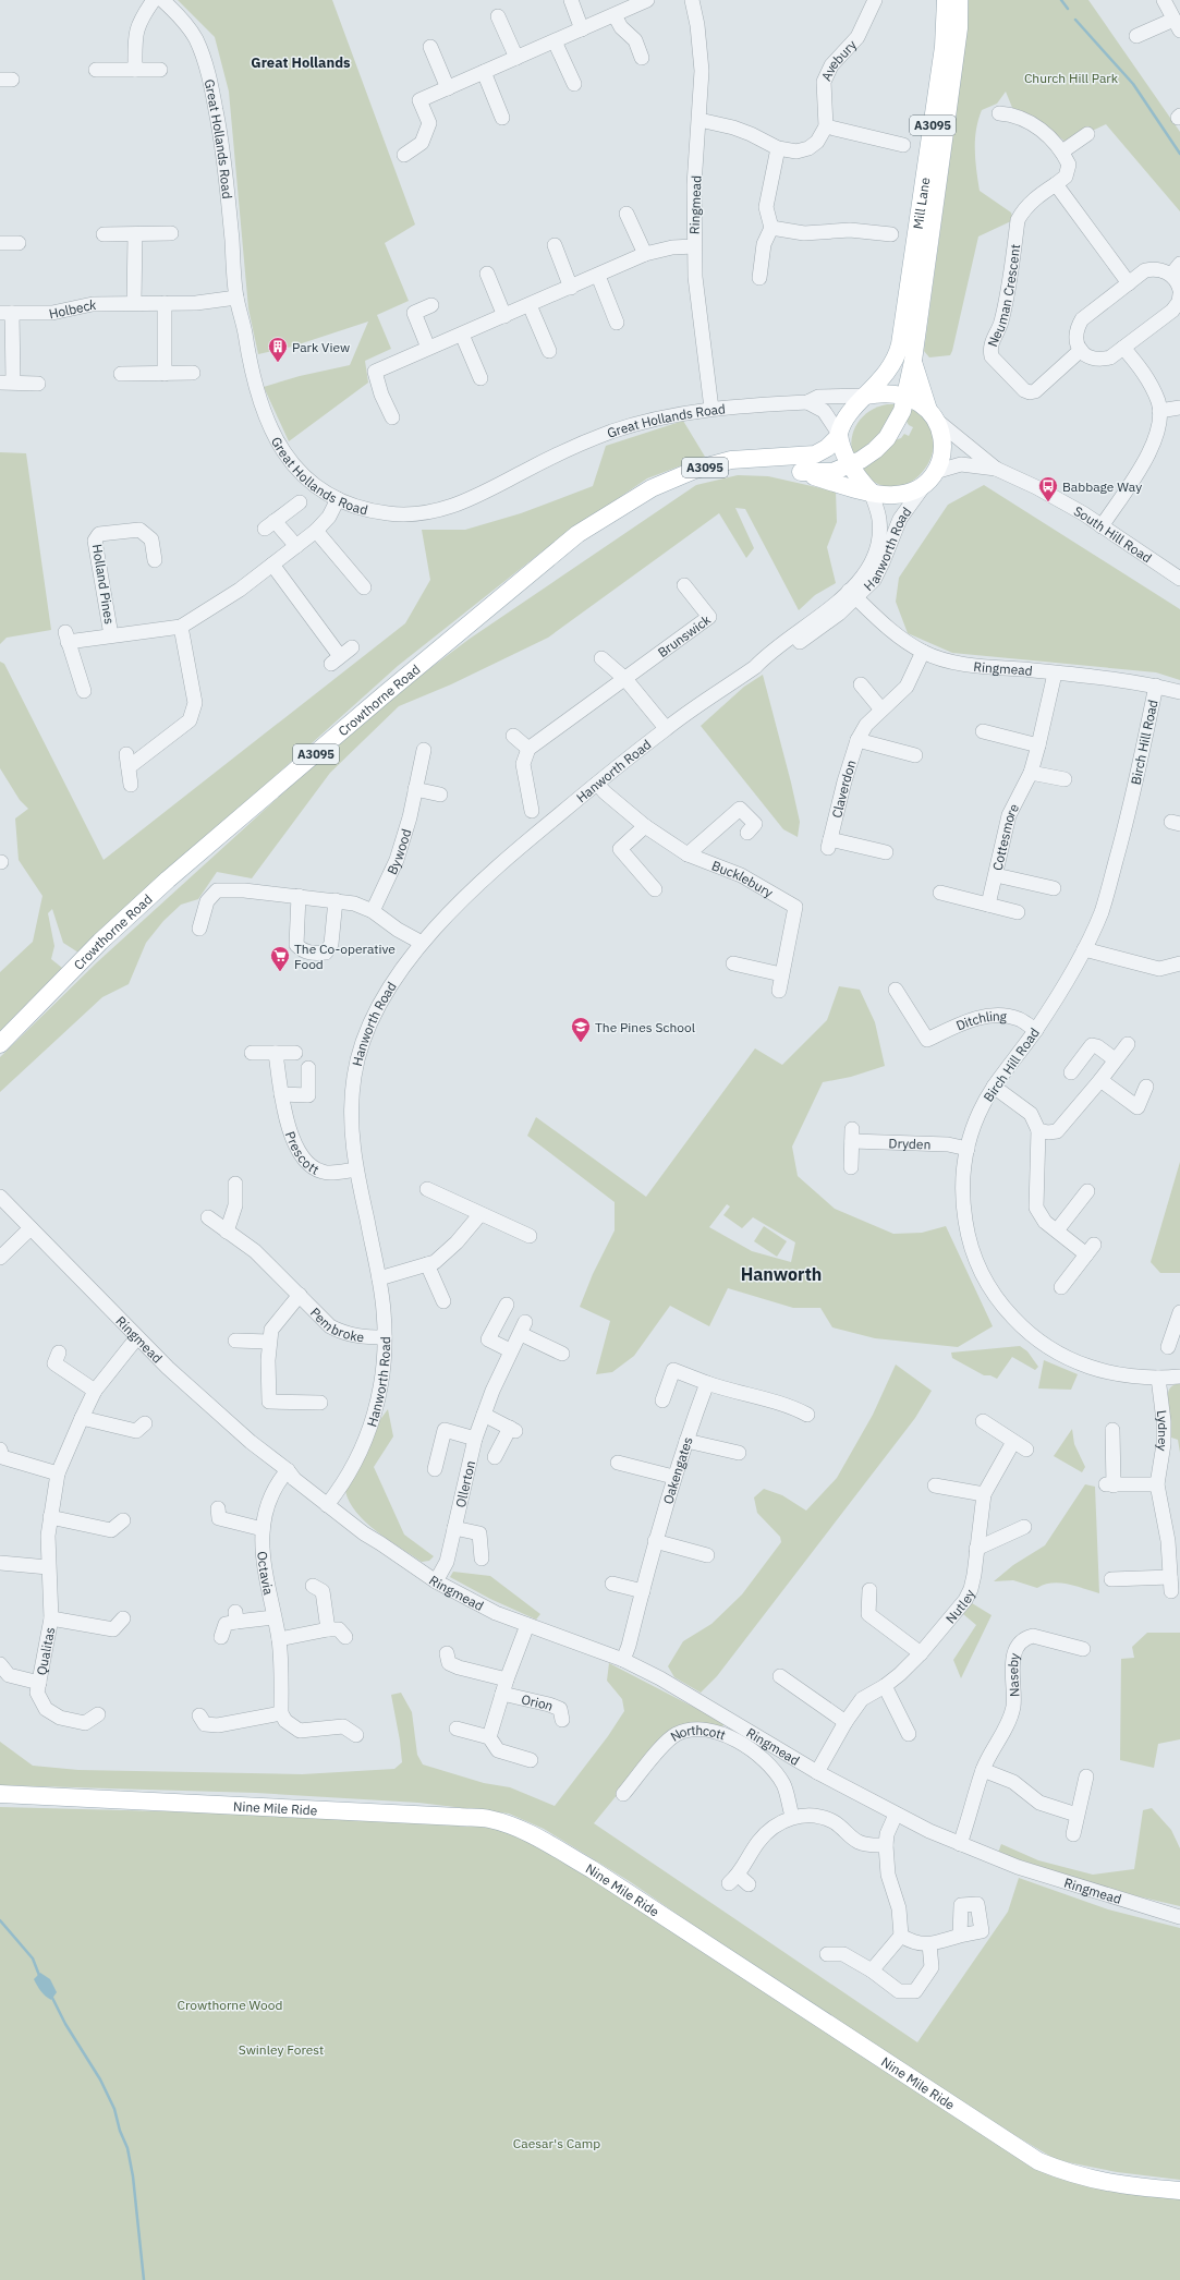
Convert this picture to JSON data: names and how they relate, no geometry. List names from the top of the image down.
{
  "streets": {
    "main road": [
      "A3095",
      "Mill Lane",
      "Crowthorne Road",
      "Nine Mile Ride"
    ],
    "street": [
      "Avebury",
      "Great Hollands Road",
      "Ringmead",
      "Neuman Crescent",
      "Holbeck",
      "South Hill Road",
      "Hanworth Road",
      "Holland Pines",
      "Brunswick",
      "Birch Hill Road",
      "Claverdon",
      "Cottesmore",
      "Bywood",
      "Bucklebury",
      "Ditchling",
      "Dryden",
      "Prescott",
      "Pembroke",
      "Lydney",
      "Oakengates",
      "Ollerton",
      "Octavia",
      "Nutley",
      "Qualitas",
      "Naseby",
      "Orion",
      "Northcott"
    ]
  },
  "crossings": [
    ["A3095", "Mill Lane"],
    ["A3095", "Crowthorne Road"],
    ["Great Hollands Road", "Mill Lane"],
    ["Great Hollands Road", "Ringmead"],
    ["Great Hollands Road", "Holbeck"],
    ["Great Hollands Road", "Holland Pines"],
    ["Mill Lane", "South Hill Road"],
    ["Mill Lane", "Hanworth Road"],
    ["Mill Lane", "Crowthorne Road"],
    ["Ringmead", "Hanworth Road"],
    ["Ringmead", "Birch Hill Road"],
    ["Ringmead", "Claverdon"],
    ["Ringmead", "Cottesmore"],
    ["Ringmead", "Oakengates"],
    ["Ringmead", "Ollerton"],
    ["Ringmead", "Octavia"],
    ["Ringmead", "Nutley"],
    ["Ringmead", "Qualitas"],
    ["Ringmead", "Naseby"],
    ["Ringmead", "Orion"],
    ["Hanworth Road", "Crowthorne Road"],
    ["Hanworth Road", "Bucklebury"],
    ["Hanworth Road", "Prescott"],
    ["Hanworth Road", "Pembroke"],
    ["Birch Hill Road", "Ditchling"],
    ["Birch Hill Road", "Dryden"],
    ["Birch Hill Road", "Lydney"]
  ],
  "districts": ["Great Hollands", "Hanworth"],
  "parks": [
    "Church Hill Park",
    "Crowthorne Wood",
    "Swinley Forest",
    "Caesar's Camp"
  ],
  "places": {
    "building": ["Park View"],
    "bus stop": ["Babbage Way"],
    "supermarket": ["The Co-operative Food"],
    "school or university": ["The Pines School"]
  }
}
